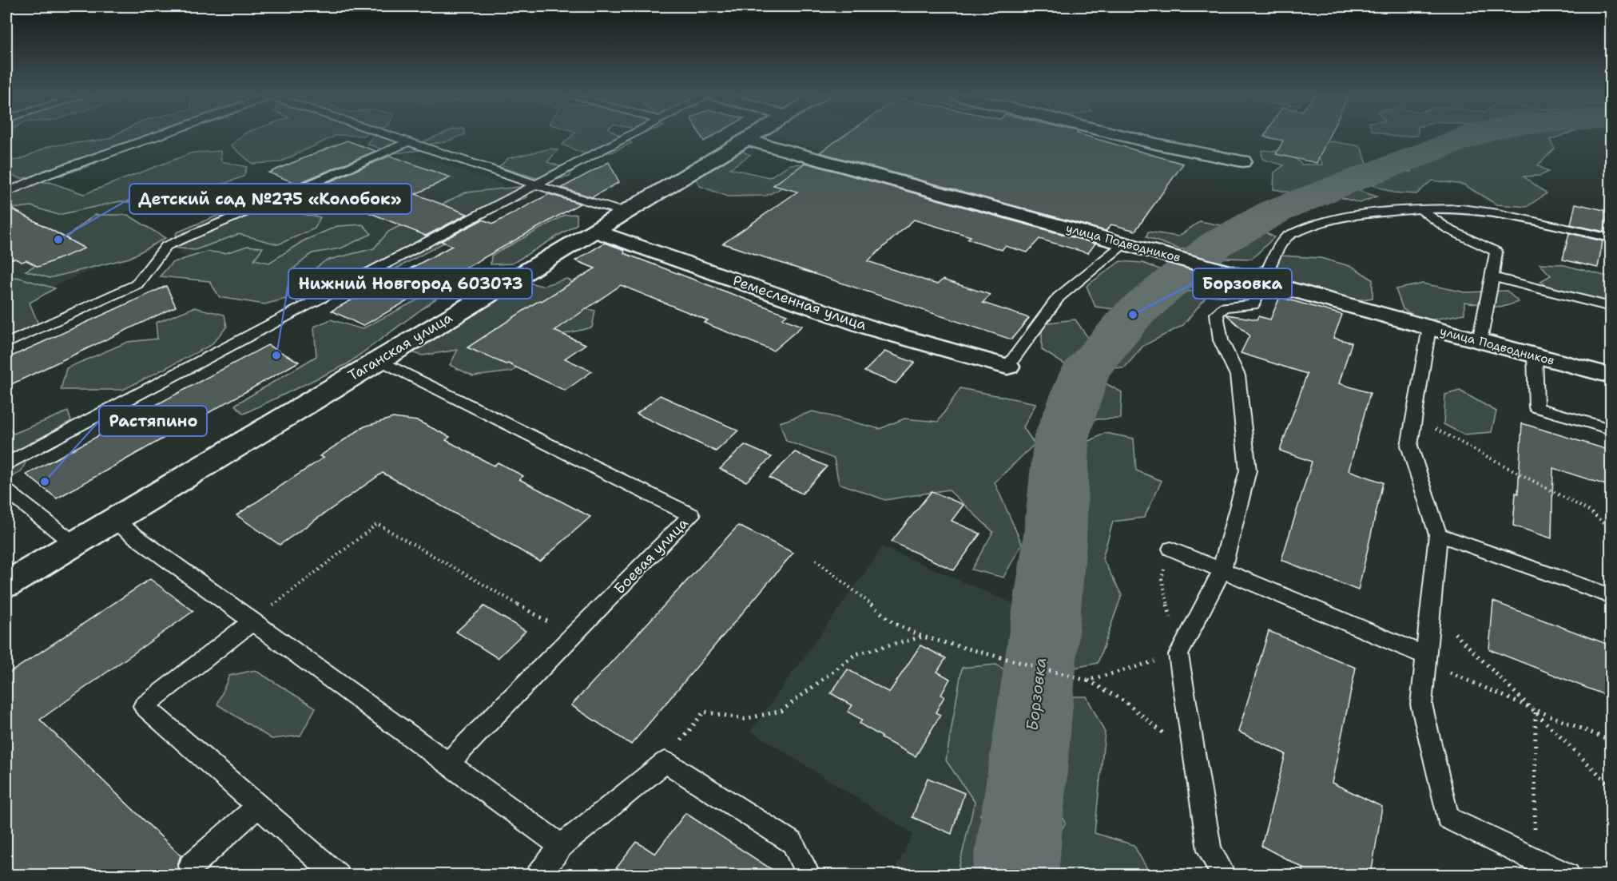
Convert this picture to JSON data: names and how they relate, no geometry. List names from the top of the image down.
{
  "streets": {
    "street": ["улица Подводников", "Ремесленная улица", "Таганская улица"],
    "lane": ["Боевая улица"]
  },
  "crossings": [
    ["улица Подводников", "Таганская улица"],
    ["Ремесленная улица", "Таганская улица"],
    ["Таганская улица", "Боевая улица"]
  ],
  "water": ["Борзовка"],
  "places": [
    "Детский сад №275 «Колобок»",
    "Борзовка",
    "Нижний Новгород 603073",
    "Растяпино"
  ]
}
